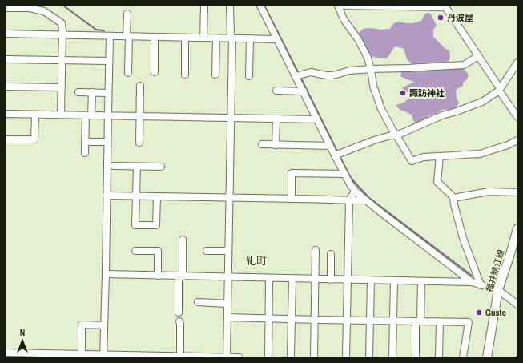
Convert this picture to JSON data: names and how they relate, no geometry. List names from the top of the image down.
{
  "streets": {
    "main road": ["福井鯖江線"]
  },
  "districts": ["糺町"],
  "places": ["丹波屋", "諏訪神社", "Gusto"],
  "north": "top"
}
